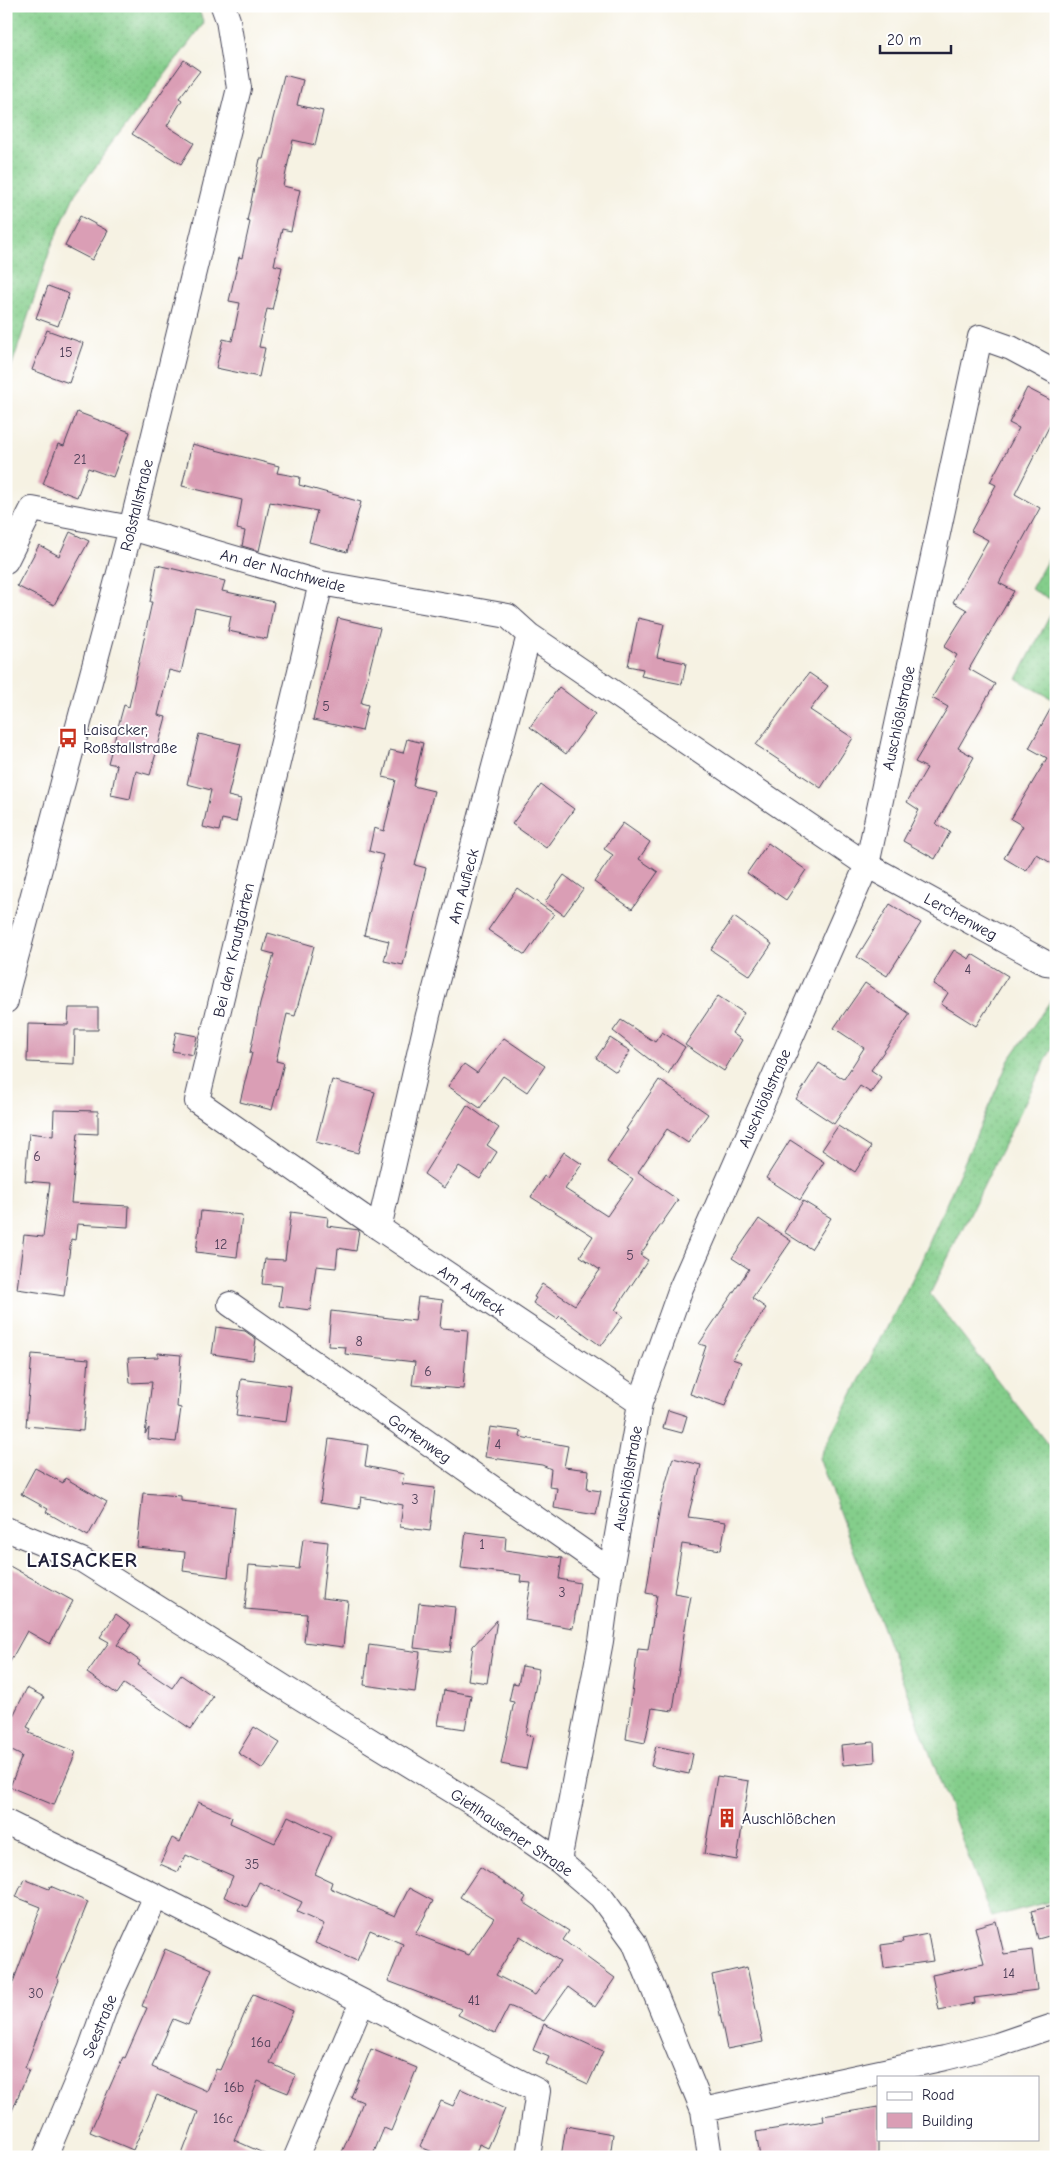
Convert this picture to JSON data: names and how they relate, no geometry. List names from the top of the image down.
{
  "streets": {
    "street": [
      "Roßstallstraße",
      "An der Nachtweide",
      "Auschlößlstraße",
      "Am Aufleck",
      "Lerchenweg",
      "Bei den Krautgärten",
      "Gartenweg",
      "Gietlhausener Straße",
      "Seestraße"
    ]
  },
  "crossings": [
    ["Roßstallstraße", "An der Nachtweide"],
    ["An der Nachtweide", "Am Aufleck"],
    ["An der Nachtweide", "Bei den Krautgärten"],
    ["Auschlößlstraße", "Am Aufleck"],
    ["Auschlößlstraße", "Lerchenweg"],
    ["Auschlößlstraße", "Gartenweg"],
    ["Auschlößlstraße", "Gietlhausener Straße"],
    ["Am Aufleck", "Bei den Krautgärten"]
  ],
  "districts": ["LAISACKER"],
  "places": {
    "bus stop": ["Laisacker, Roßstallstraße"],
    "building": ["Auschlößchen"]
  },
  "house_numbers": [
    "15",
    "21",
    "5",
    "4",
    "6",
    "12",
    "5",
    "8",
    "6",
    "4",
    "3",
    "1",
    "3",
    "35",
    "14",
    "30",
    "41",
    "16a",
    "16b",
    "16c"
  ],
  "legend": ["Road", "Building"],
  "scale_bar": "20 m"
}
